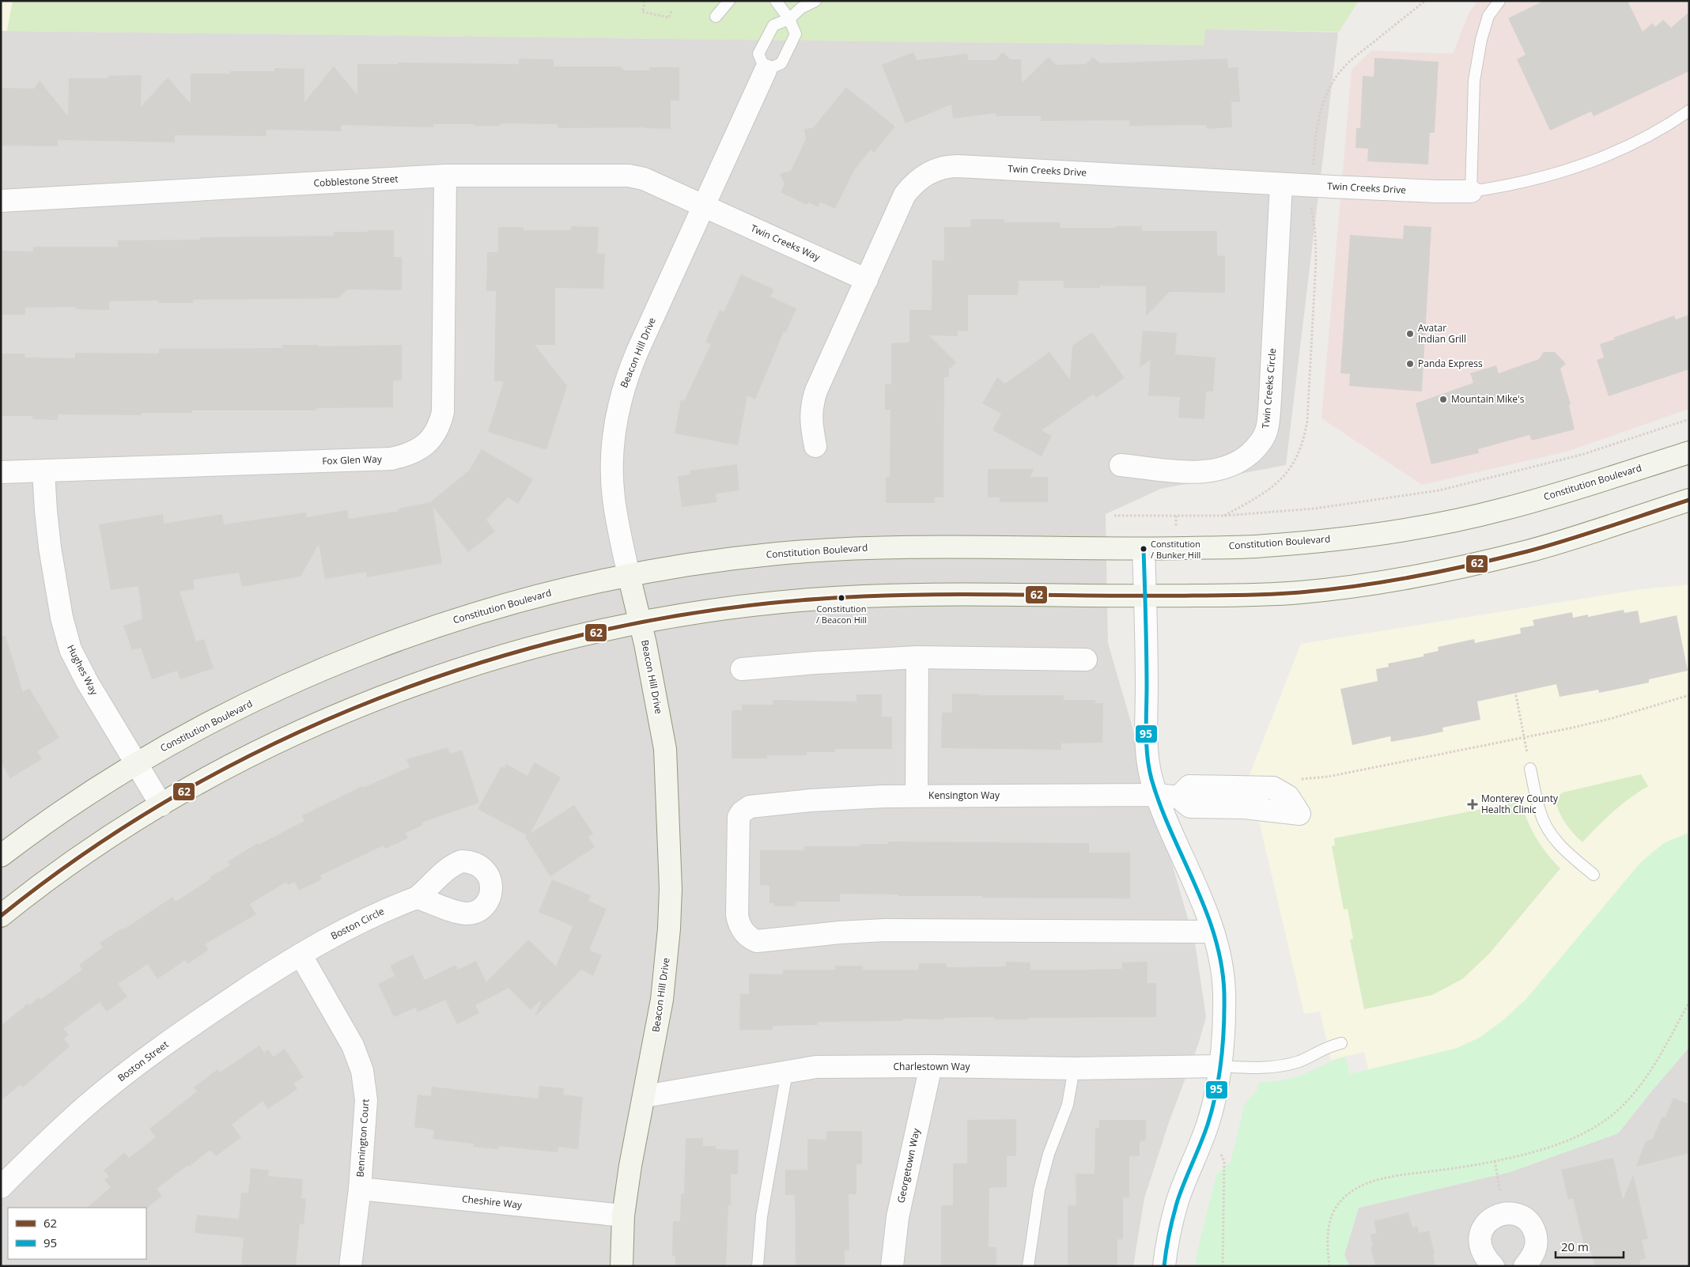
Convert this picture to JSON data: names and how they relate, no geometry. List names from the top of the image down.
{
  "streets": {
    "main road": ["Beacon Hill Drive", "Constitution Boulevard"],
    "street": [
      "Twin Creeks Drive",
      "Cobblestone Street",
      "Twin Creeks Way",
      "Twin Creeks Circle",
      "Fox Glen Way",
      "Hughes Way",
      "Kensington Way",
      "Boston Circle",
      "Boston Street",
      "Charlestown Way",
      "Bennington Court",
      "Georgetown Way",
      "Cheshire Way"
    ]
  },
  "crossings": [
    ["Twin Creeks Drive", "Twin Creeks Way"],
    ["Twin Creeks Drive", "Twin Creeks Circle"],
    ["Cobblestone Street", "Twin Creeks Way"],
    ["Cobblestone Street", "Beacon Hill Drive"],
    ["Cobblestone Street", "Fox Glen Way"],
    ["Twin Creeks Way", "Beacon Hill Drive"],
    ["Beacon Hill Drive", "Constitution Boulevard"],
    ["Beacon Hill Drive", "Charlestown Way"],
    ["Beacon Hill Drive", "Cheshire Way"],
    ["Fox Glen Way", "Hughes Way"],
    ["Constitution Boulevard", "Hughes Way"],
    ["Boston Circle", "Boston Street"],
    ["Boston Circle", "Bennington Court"],
    ["Boston Street", "Bennington Court"],
    ["Charlestown Way", "Georgetown Way"],
    ["Bennington Court", "Cheshire Way"]
  ],
  "places": {
    "other": [
      "Avatar Indian Grill",
      "Panda Express",
      "Mountain Mike's",
      "Constitution / Bunker Hill",
      "Constitution / Beacon Hill"
    ],
    "health": ["Monterey County Health Clinic"]
  },
  "lines": ["transit line 62", "transit line 95"],
  "legend": ["62", "95"],
  "scale_bar": "20 m"
}
